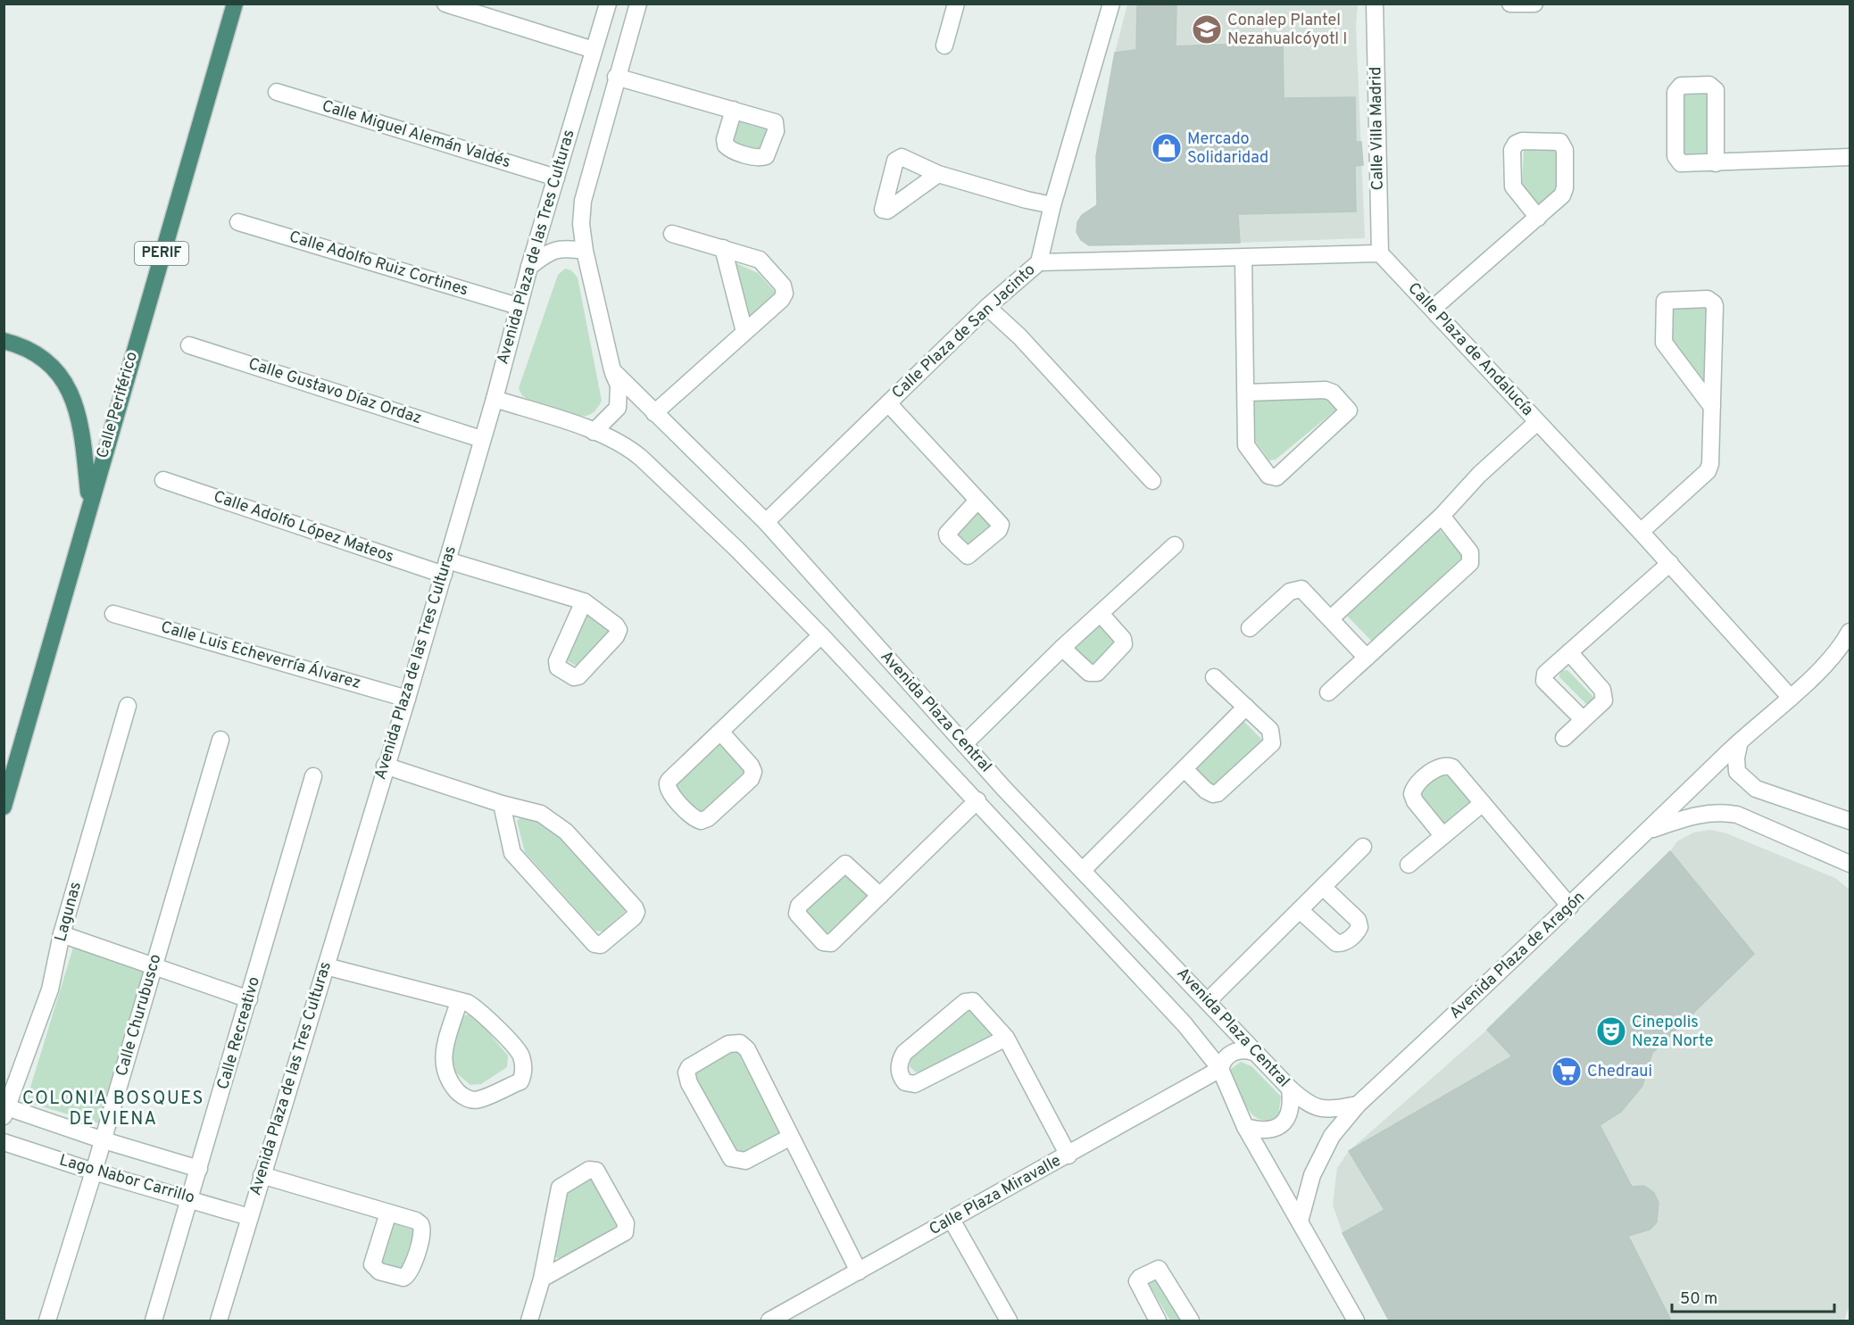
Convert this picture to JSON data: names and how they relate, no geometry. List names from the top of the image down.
{
  "streets": {
    "highway": ["PERIF", "Calle Periférico"],
    "street": [
      "Calle Villa Madrid",
      "Calle Miguel Alemán Valdés",
      "Avenida Plaza de las Tres Culturas",
      "Calle Adolfo Ruiz Cortines",
      "Calle Plaza de San Jacinto",
      "Calle Plaza de Andalucía",
      "Calle Gustavo Díaz Ordaz",
      "Calle Adolfo López Mateos",
      "Calle Luis Echeverría Álvarez",
      "Avenida Plaza Central",
      "Lagunas",
      "Avenida Plaza de Aragón",
      "Calle Churubusco",
      "Calle Recreativo",
      "Lago Nabor Carrillo",
      "Calle Plaza Miravalle"
    ]
  },
  "crossings": [
    ["Calle Villa Madrid", "Calle Plaza de Andalucía"],
    ["Calle Miguel Alemán Valdés", "Avenida Plaza de las Tres Culturas"],
    ["Avenida Plaza de las Tres Culturas", "Calle Adolfo Ruiz Cortines"],
    ["Avenida Plaza de las Tres Culturas", "Calle Gustavo Díaz Ordaz"],
    ["Avenida Plaza de las Tres Culturas", "Calle Adolfo López Mateos"],
    ["Avenida Plaza de las Tres Culturas", "Calle Luis Echeverría Álvarez"],
    ["Avenida Plaza de las Tres Culturas", "Avenida Plaza Central"],
    ["Avenida Plaza de las Tres Culturas", "Lago Nabor Carrillo"],
    ["Calle Plaza de San Jacinto", "Avenida Plaza Central"],
    ["Calle Plaza de Andalucía", "Avenida Plaza de Aragón"],
    ["Avenida Plaza Central", "Avenida Plaza de Aragón"],
    ["Avenida Plaza Central", "Calle Plaza Miravalle"],
    ["Lagunas", "Lago Nabor Carrillo"],
    ["Calle Churubusco", "Lago Nabor Carrillo"],
    ["Calle Recreativo", "Lago Nabor Carrillo"]
  ],
  "districts": ["COLONIA BOSQUES DE VIENA"],
  "places": {
    "school or university": ["Conalep Plantel Nezahualcóyotl I"],
    "shop": ["Mercado Solidaridad"],
    "theatre": ["Cinepolis Neza Norte"],
    "supermarket": ["Chedraui"]
  },
  "scale_bar": "50 m"
}
